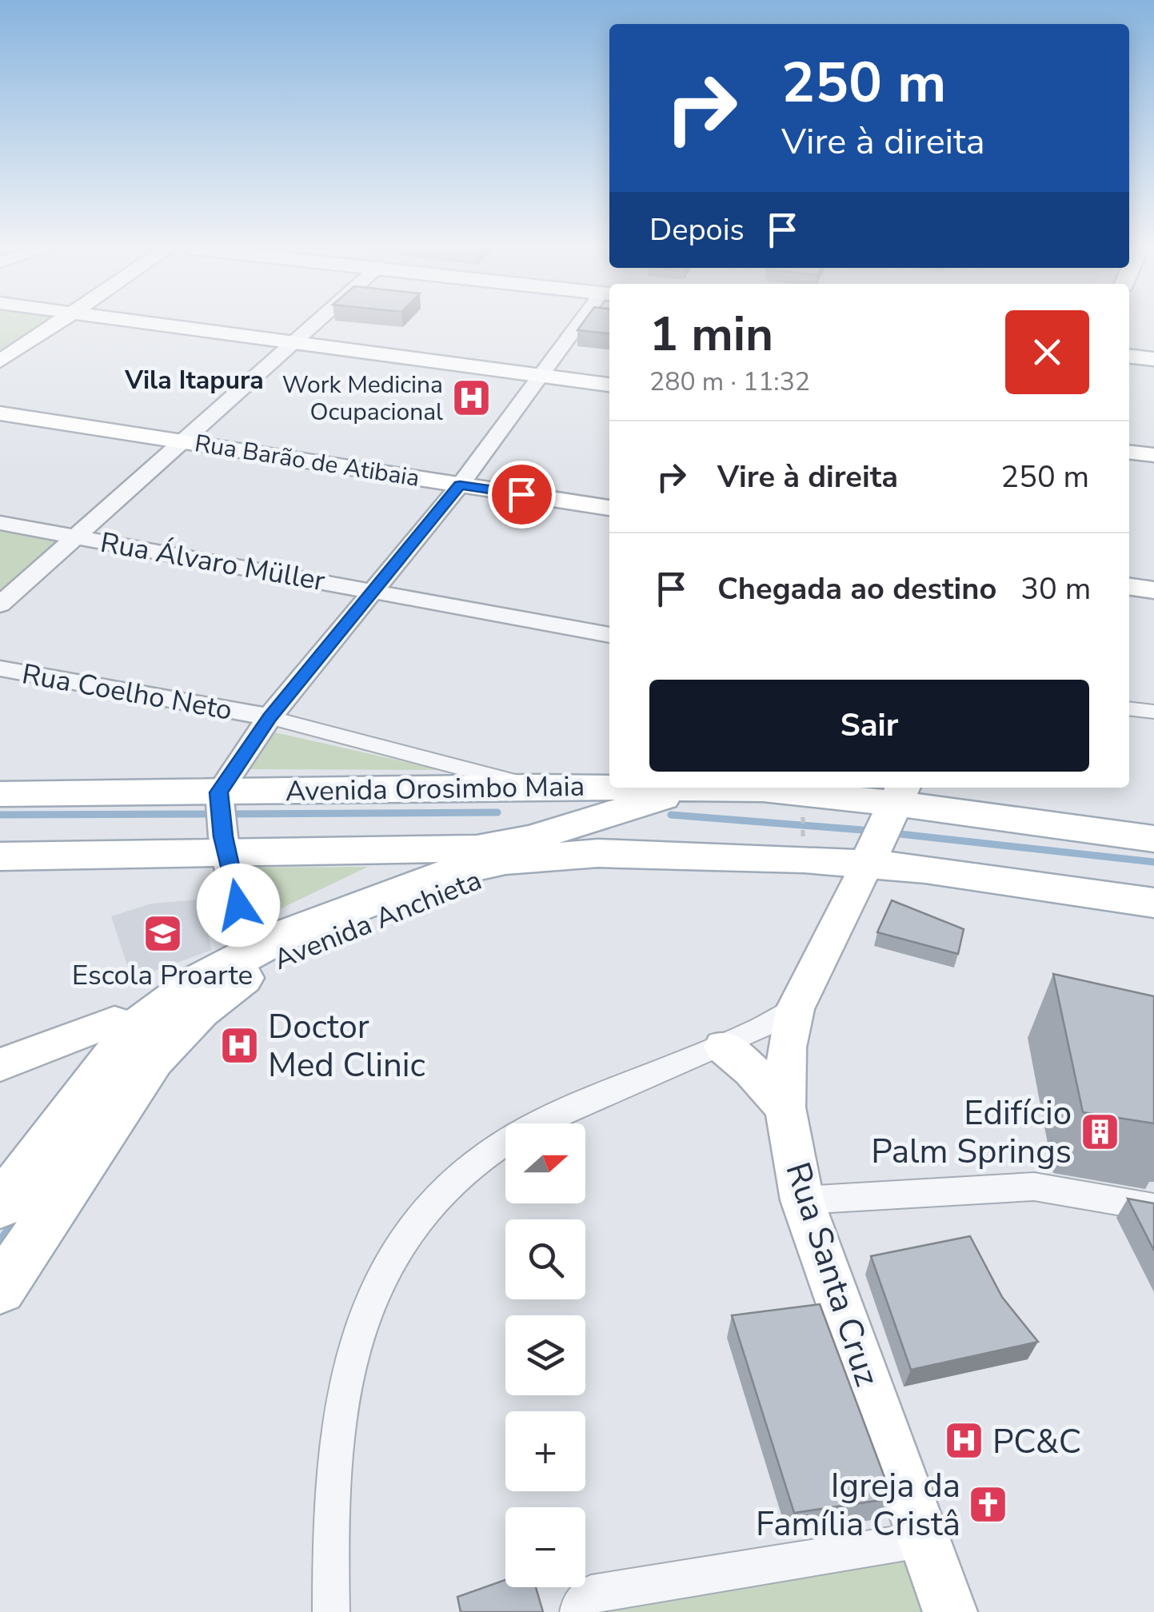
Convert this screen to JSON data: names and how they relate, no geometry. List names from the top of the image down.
{
  "streets": {
    "main road": [
      "Rua Barão de Atibaia",
      "Avenida Orosimbo Maia",
      "Avenida Anchieta",
      "Rua Santa Cruz"
    ],
    "street": ["Rua Álvaro Müller", "Rua Coelho Neto"]
  },
  "crossings": [
    ["Rua Coelho Neto", "Avenida Orosimbo Maia"],
    ["Avenida Orosimbo Maia", "Avenida Anchieta"],
    ["Avenida Orosimbo Maia", "Rua Santa Cruz"]
  ],
  "districts": ["Vila Itapura"],
  "places": {
    "hospital": ["Work Medicina Ocupacional", "Doctor Med Clinic", "PC&C"],
    "school or university": ["Escola Proarte"],
    "building": ["Edifício Palm Springs"],
    "church": ["Igreja da Família Cristâ"]
  },
  "north": "right",
  "page": {
    "turn": ["250 m", "Vire à direita"],
    "then": "Depois",
    "heading": ["1 min", "280 m · 11:32"],
    "list": [
      {
        "name": "Vire à direita",
        "value": "250 m"
      },
      {
        "name": "Chegada ao destino",
        "value": "30 m"
      }
    ],
    "buttons": "Sair",
    "map_buttons": ["+", "−"]
  }
}
